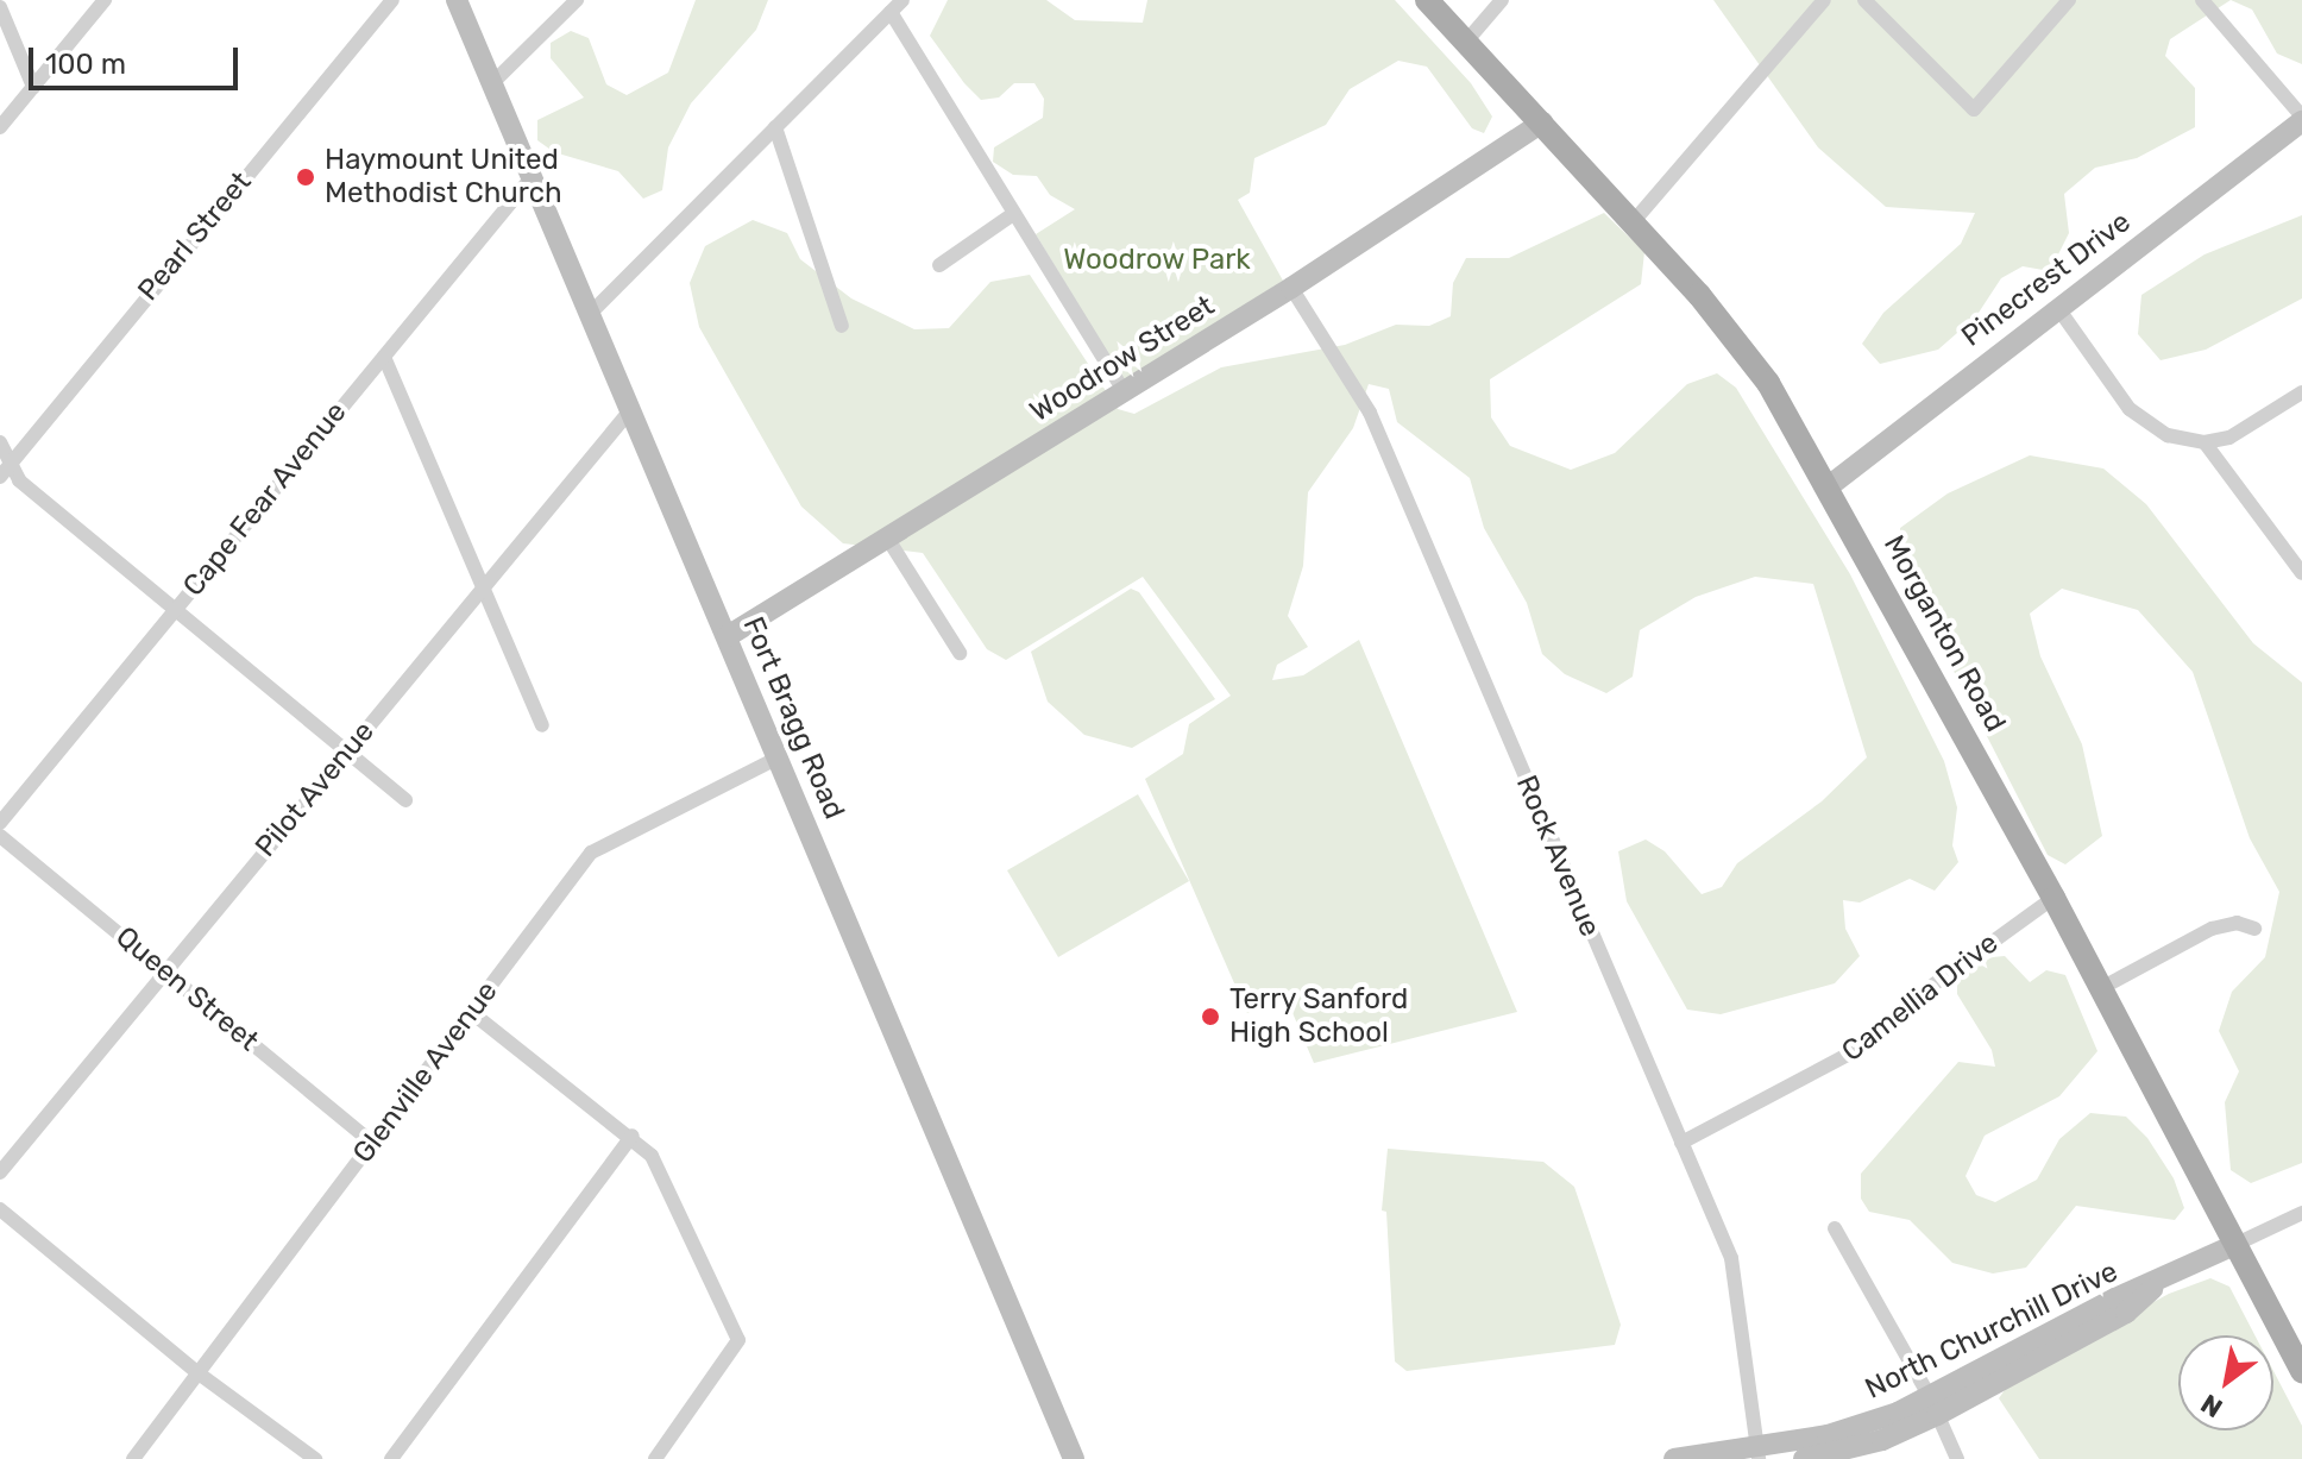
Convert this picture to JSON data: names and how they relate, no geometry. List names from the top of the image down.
{
  "streets": {
    "main road": ["Morganton Road"],
    "street": [
      "Pearl Street",
      "Pinecrest Drive",
      "Woodrow Street",
      "Cape Fear Avenue",
      "Fort Bragg Road",
      "Pilot Avenue",
      "Rock Avenue",
      "Queen Street",
      "Camellia Drive",
      "Glenville Avenue",
      "North Churchill Drive"
    ]
  },
  "crossings": [
    ["Pinecrest Drive", "Morganton Road"],
    ["Woodrow Street", "Morganton Road"],
    ["Woodrow Street", "Fort Bragg Road"],
    ["Woodrow Street", "Rock Avenue"],
    ["Cape Fear Avenue", "Fort Bragg Road"],
    ["Morganton Road", "Camellia Drive"],
    ["Morganton Road", "North Churchill Drive"],
    ["Fort Bragg Road", "Pilot Avenue"],
    ["Fort Bragg Road", "Glenville Avenue"],
    ["Pilot Avenue", "Queen Street"],
    ["Rock Avenue", "Camellia Drive"],
    ["Rock Avenue", "North Churchill Drive"],
    ["Queen Street", "Glenville Avenue"]
  ],
  "parks": ["Woodrow Park"],
  "places": ["Haymount United Methodist Church", "Terry Sanford High School"],
  "scale_bar": "100 m",
  "north": "bottom left"
}
